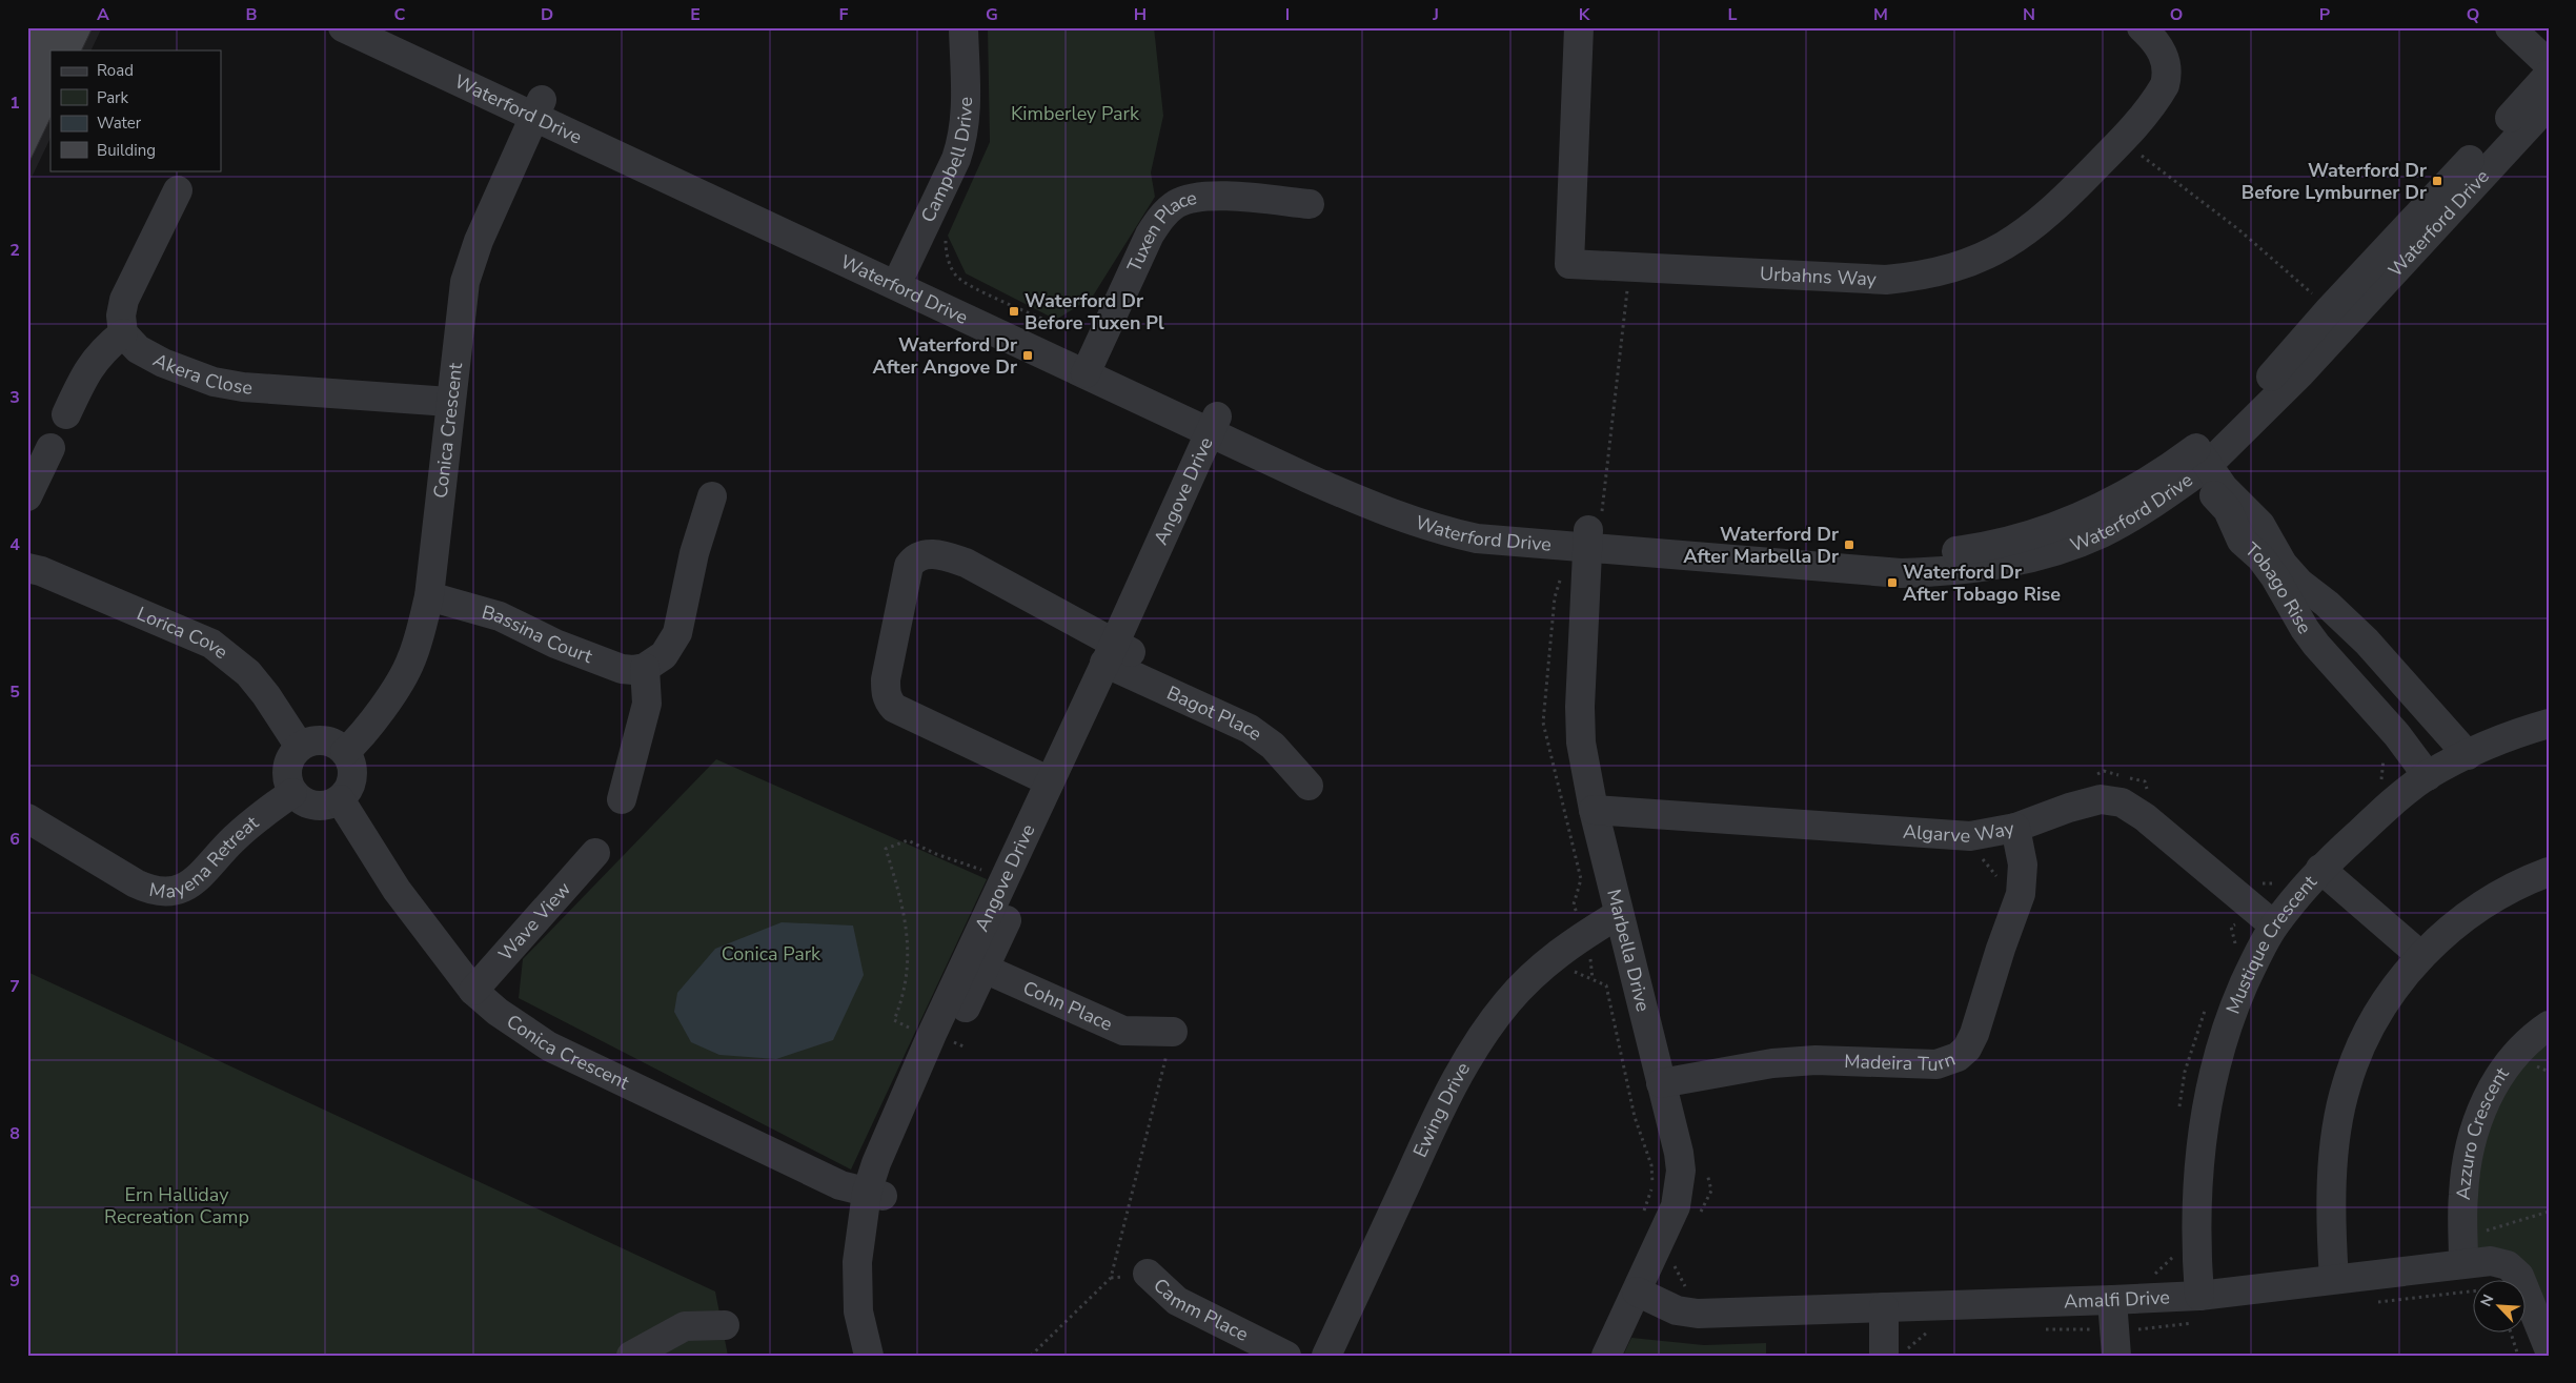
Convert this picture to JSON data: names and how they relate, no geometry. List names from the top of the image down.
{
  "streets": {
    "street": [
      "Waterford Drive",
      "Campbell Drive",
      "Tuxen Place",
      "Urbahns Way",
      "Akera Close",
      "Conica Crescent",
      "Angove Drive",
      "Tobago Rise",
      "Lorica Cove",
      "Bassina Court",
      "Bagot Place",
      "Algarve Way",
      "Mayena Retreat",
      "Wave View",
      "Mustique Crescent",
      "Marbella Drive",
      "Cohn Place",
      "Madeira Turn",
      "Ewing Drive",
      "Azzuro Crescent",
      "Amalfi Drive",
      "Camm Place"
    ]
  },
  "crossings": [
    ["Waterford Drive", "Campbell Drive"],
    ["Waterford Drive", "Tuxen Place"],
    ["Waterford Drive", "Conica Crescent"],
    ["Waterford Drive", "Angove Drive"],
    ["Waterford Drive", "Tobago Rise"],
    ["Waterford Drive", "Marbella Drive"],
    ["Akera Close", "Conica Crescent"],
    ["Conica Crescent", "Angove Drive"],
    ["Conica Crescent", "Lorica Cove"],
    ["Conica Crescent", "Bassina Court"],
    ["Conica Crescent", "Mayena Retreat"],
    ["Conica Crescent", "Wave View"],
    ["Angove Drive", "Bagot Place"],
    ["Angove Drive", "Cohn Place"],
    ["Tobago Rise", "Mustique Crescent"],
    ["Lorica Cove", "Mayena Retreat"],
    ["Algarve Way", "Mustique Crescent"],
    ["Algarve Way", "Marbella Drive"],
    ["Algarve Way", "Madeira Turn"],
    ["Mustique Crescent", "Amalfi Drive"],
    ["Marbella Drive", "Madeira Turn"],
    ["Marbella Drive", "Ewing Drive"],
    ["Marbella Drive", "Amalfi Drive"],
    ["Azzuro Crescent", "Amalfi Drive"]
  ],
  "parks": ["Kimberley Park", "Conica Park", "Ern Halliday Recreation Camp"],
  "places": {
    "transit": [
      "Waterford Dr Before Lymburner Dr",
      "Waterford Dr Before Tuxen Pl",
      "Waterford Dr After Angove Dr",
      "Waterford Dr After Marbella Dr",
      "Waterford Dr After Tobago Rise"
    ]
  },
  "legend": [
    "Road",
    "Park",
    "Water",
    "Building"
  ],
  "north": "top left",
  "grid": {
    "columns": [
      "A",
      "B",
      "C",
      "D",
      "E",
      "F",
      "G",
      "H",
      "I",
      "J",
      "K",
      "L",
      "M",
      "N",
      "O",
      "P",
      "Q"
    ],
    "rows": [
      "1",
      "2",
      "3",
      "4",
      "5",
      "6",
      "7",
      "8",
      "9"
    ]
  }
}
